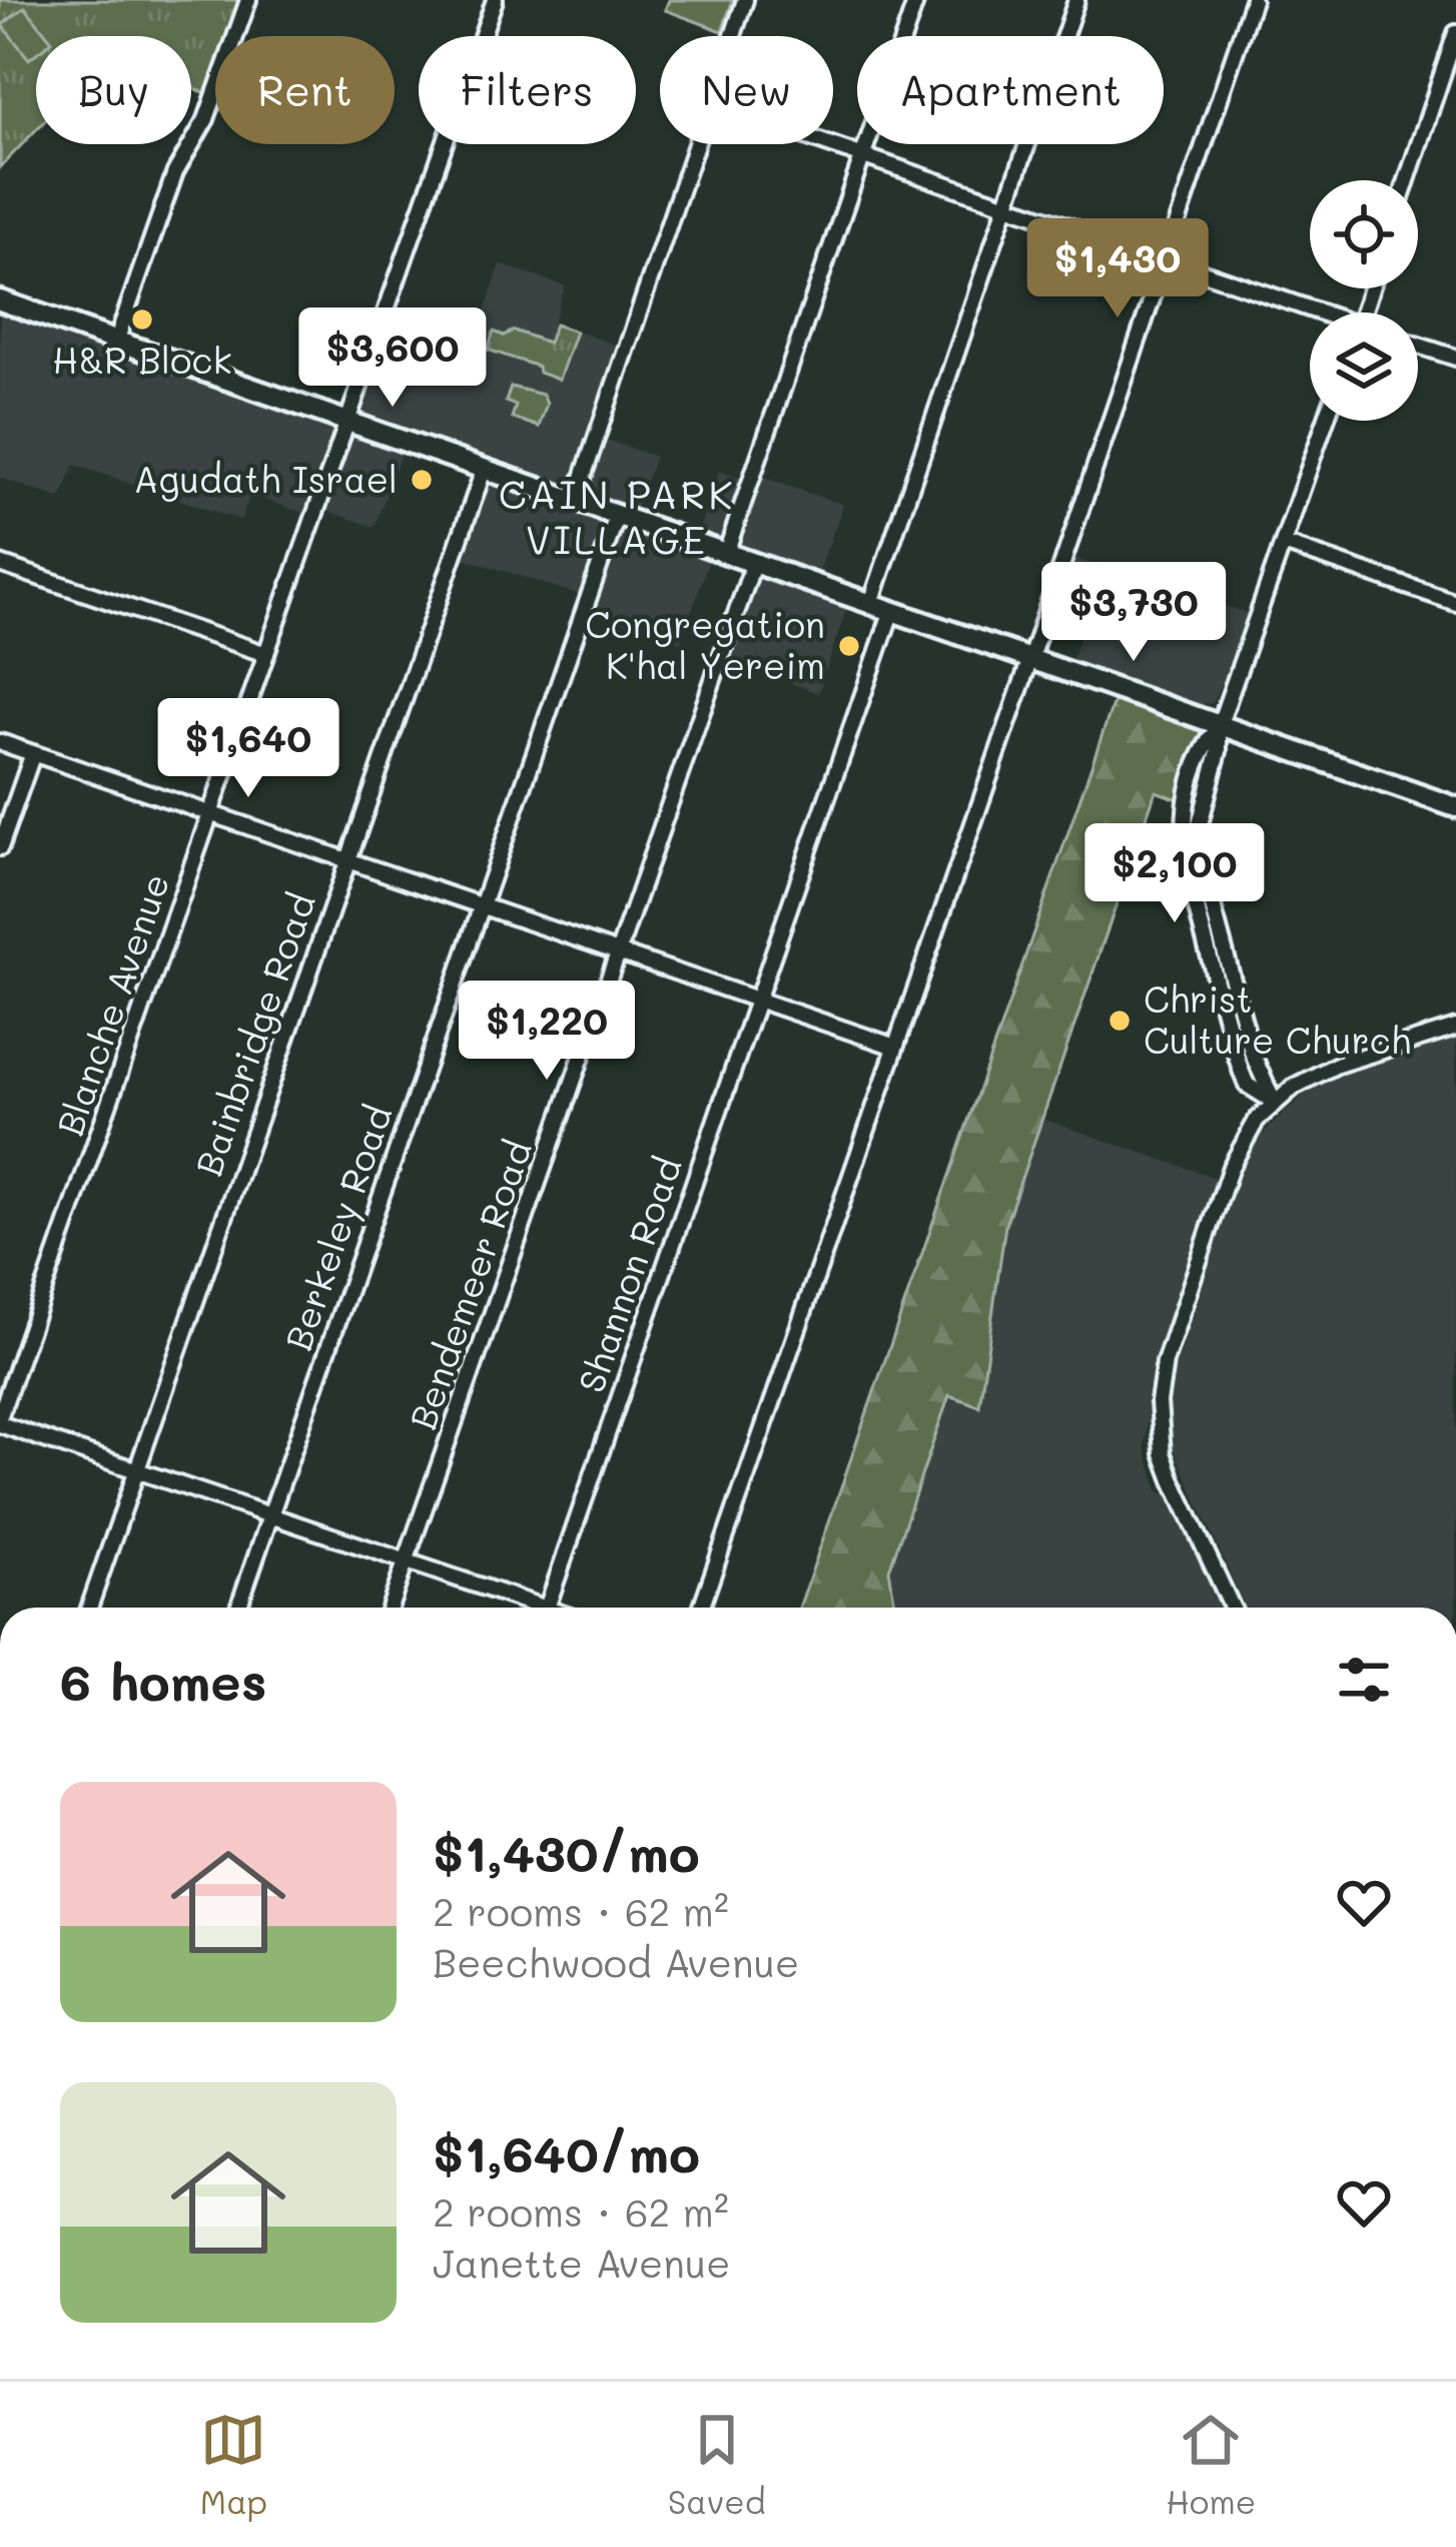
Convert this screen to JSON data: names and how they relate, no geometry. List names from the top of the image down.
{
  "streets": {
    "street": [
      "Blanche Avenue",
      "Bainbridge Road",
      "Berkeley Road",
      "Shannon Road",
      "Bendemeer Road"
    ]
  },
  "districts": ["CAIN PARK VILLAGE"],
  "places": [
    "H&R Block",
    "Agudath Israel",
    "Congregation K'hal Yereim",
    "Christ Culture Church"
  ],
  "page": {
    "chip": [
      "Buy",
      "Rent",
      "Filters",
      "New",
      "Apartment"
    ],
    "price": [
      "$1,430",
      "$3,600",
      "$3,730",
      "$1,640",
      "$2,100",
      "$1,220"
    ],
    "heading": "6 homes",
    "list": [
      {
        "name": "$1,430/mo",
        "note": "2 rooms · 62 m² · Beechwood Avenue"
      },
      {
        "name": "$1,640/mo",
        "note": "2 rooms · 62 m² · Janette Avenue"
      }
    ],
    "tabs": ["Map", "Saved", "Home"]
  }
}
